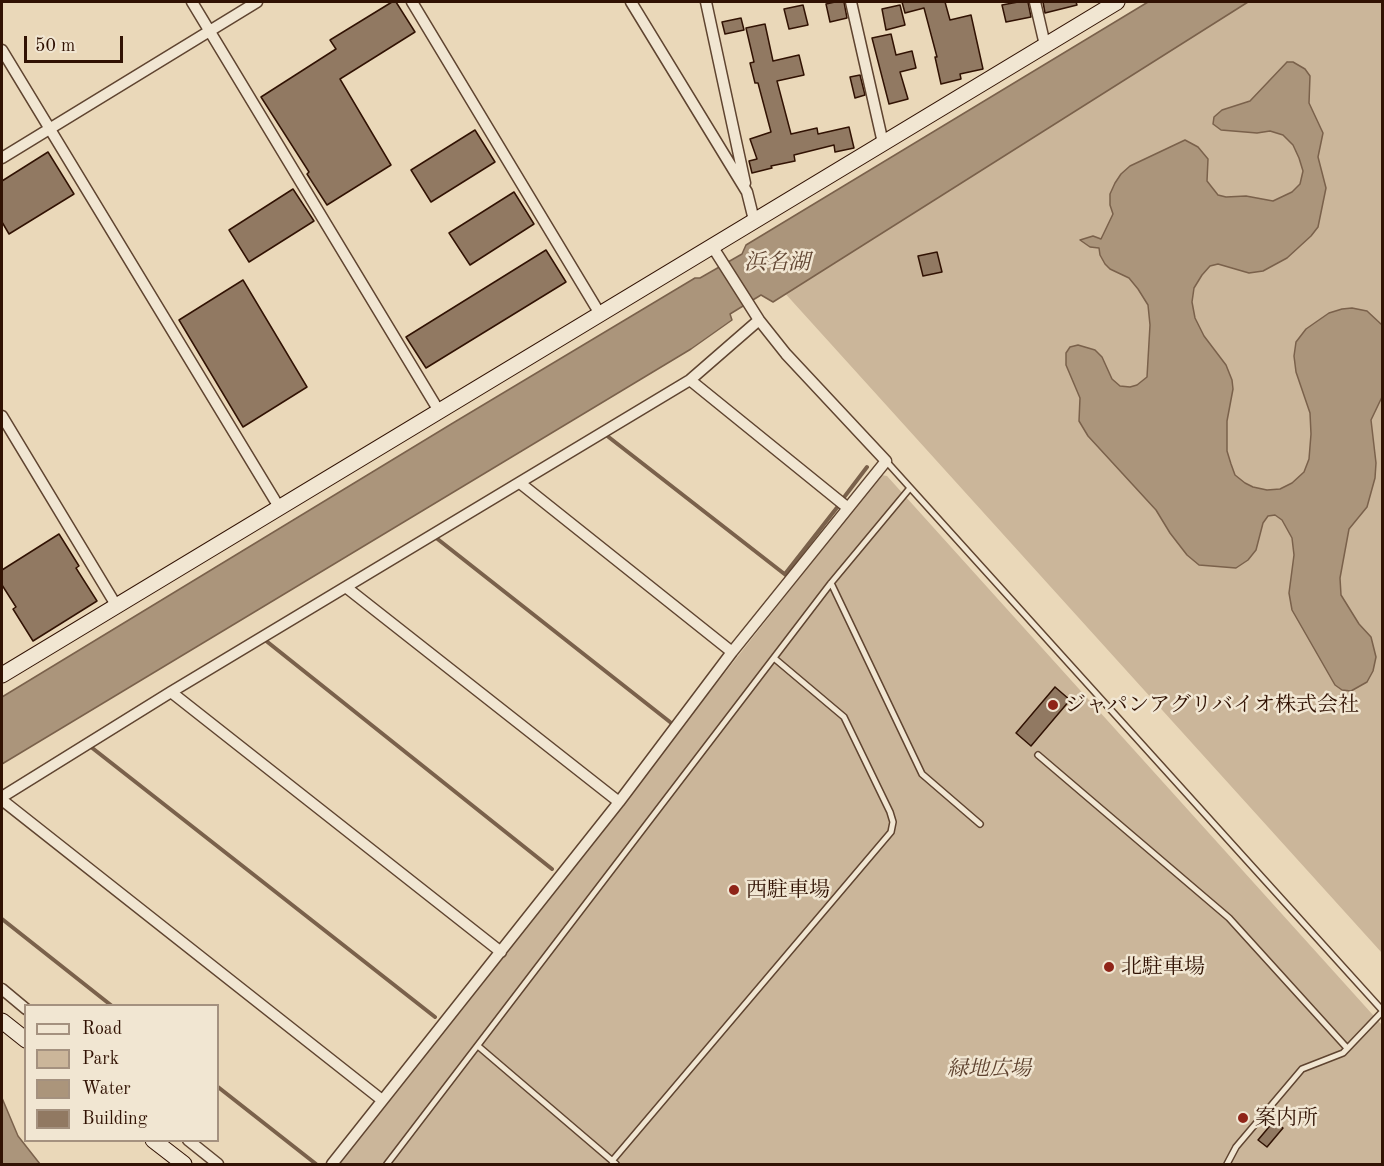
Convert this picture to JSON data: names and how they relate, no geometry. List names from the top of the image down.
{
  "water": ["浜名湖"],
  "parks": ["緑地広場"],
  "places": [
    "ジャパンアグリバイオ株式会社",
    "西駐車場",
    "北駐車場",
    "案内所"
  ],
  "legend": [
    "Road",
    "Park",
    "Water",
    "Building"
  ],
  "scale_bar": "50 m"
}
